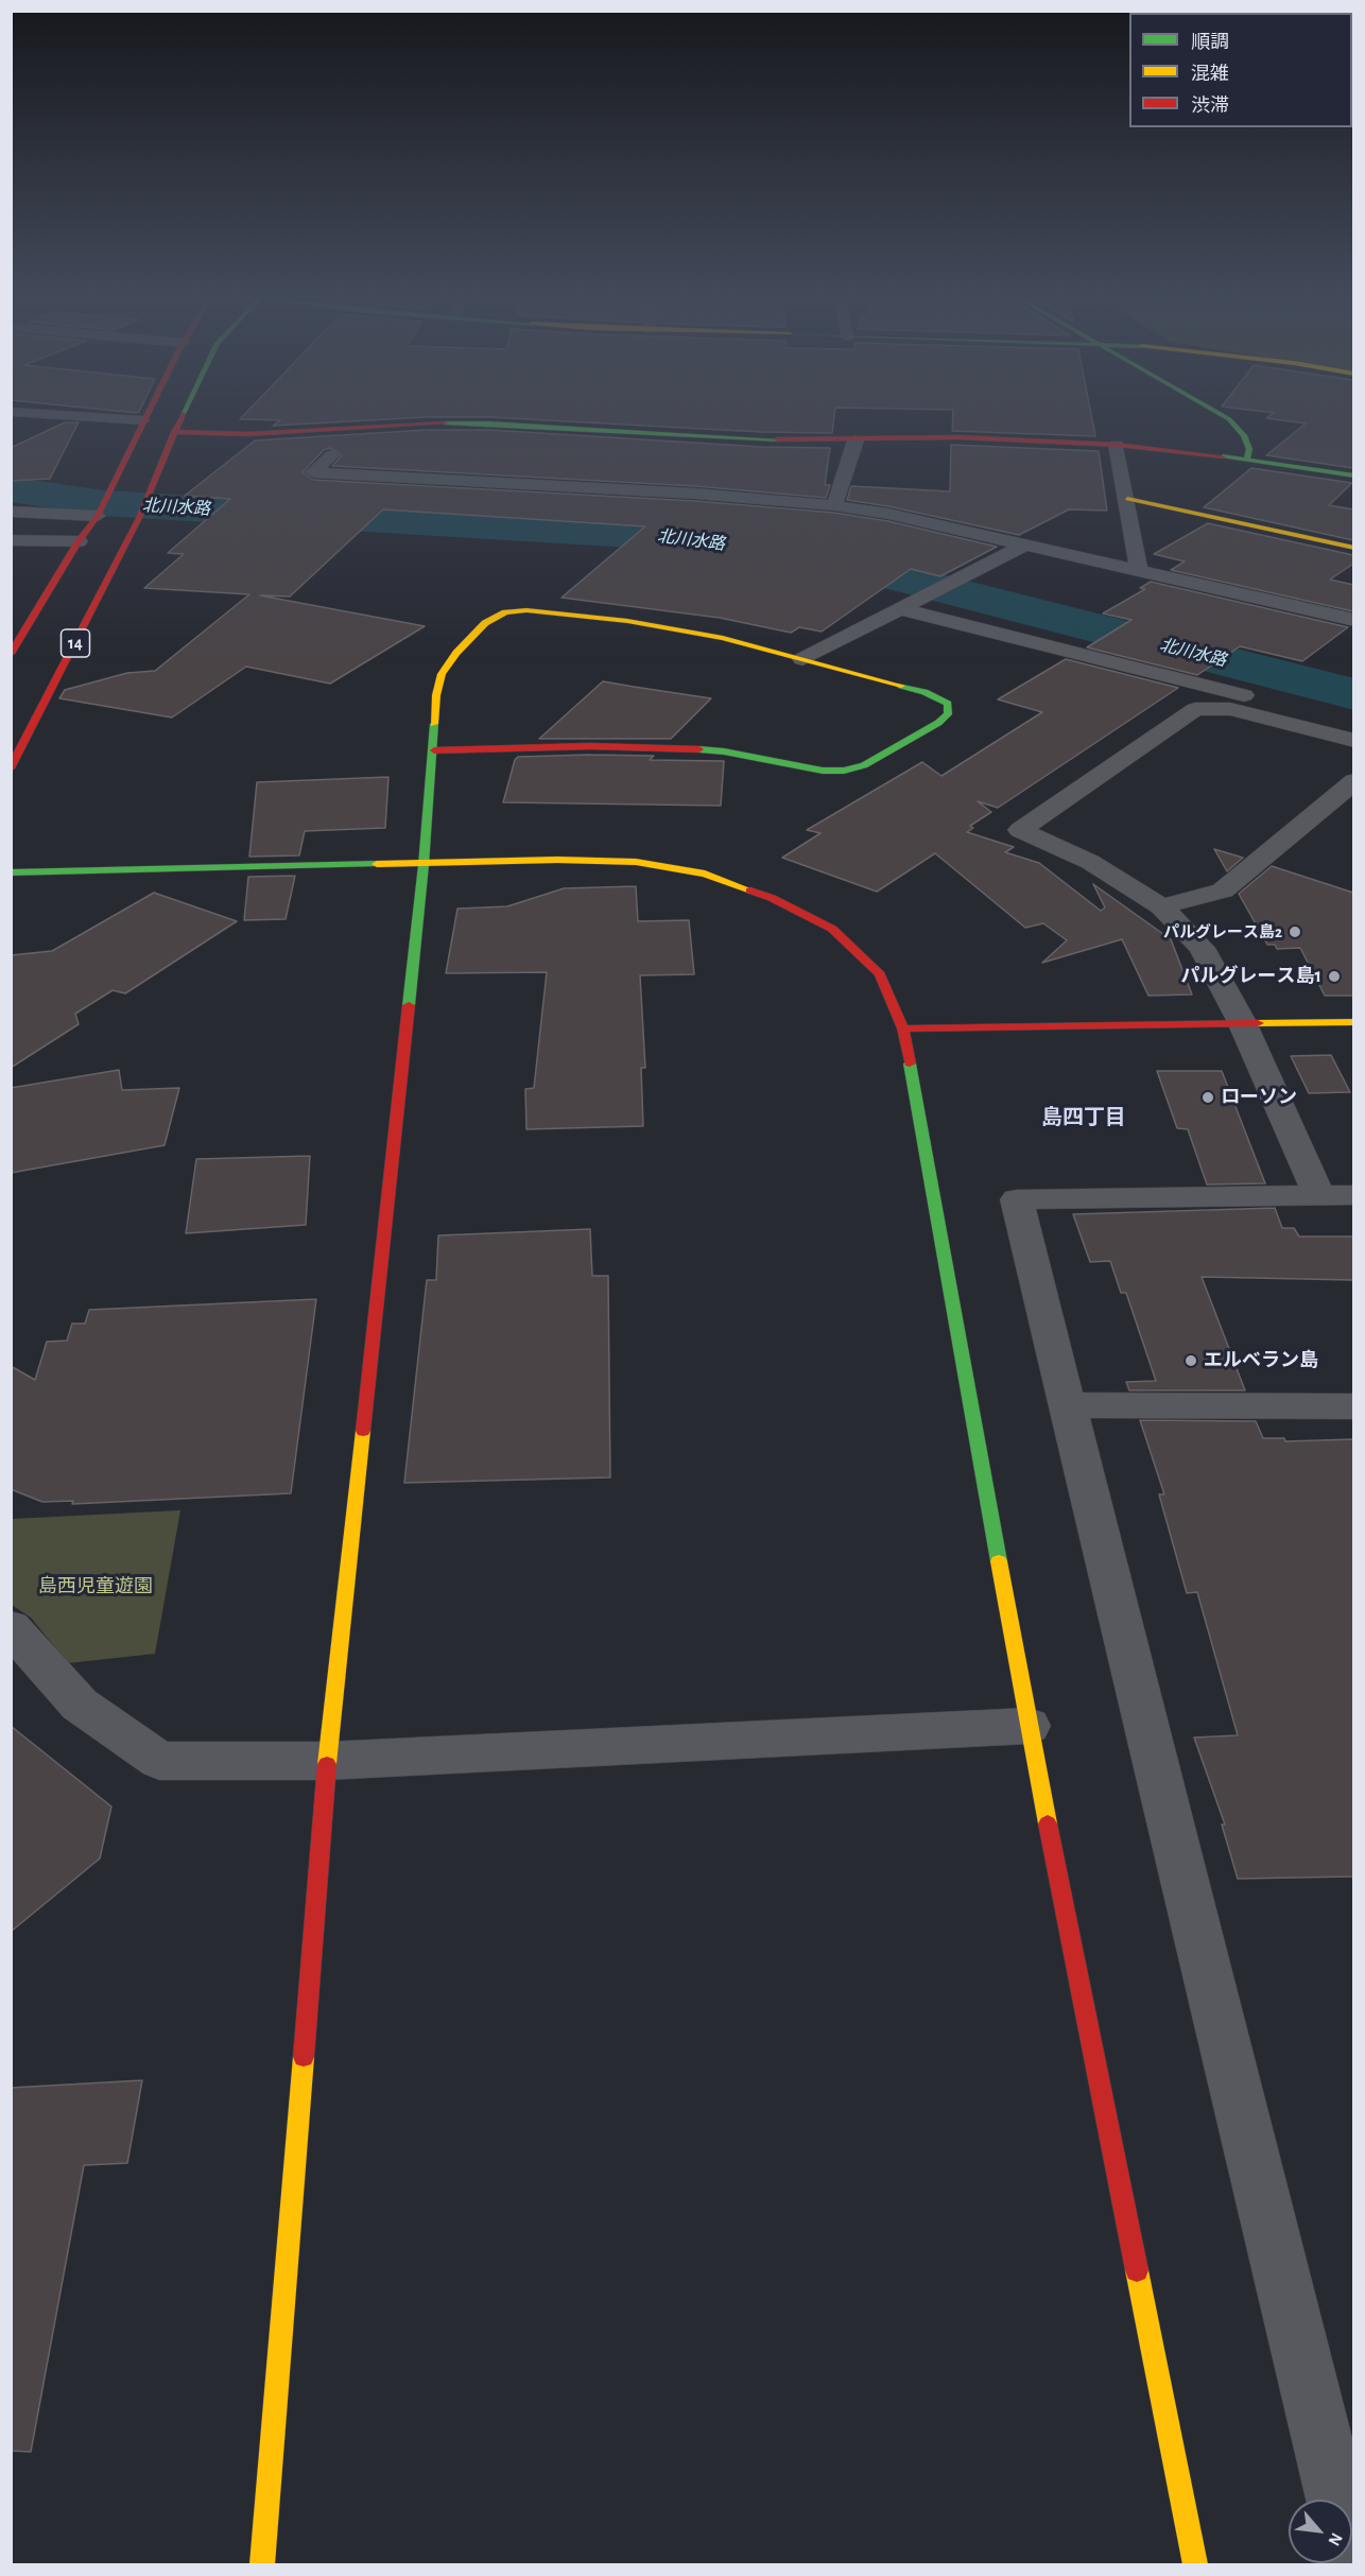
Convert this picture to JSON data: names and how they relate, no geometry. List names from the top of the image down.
{
  "streets": {
    "street": ["14"]
  },
  "districts": ["島四丁目"],
  "water": ["北川水路"],
  "parks": ["島西児童遊園"],
  "places": [
    "パルグレース島2",
    "パルグレース島1",
    "ローソン",
    "エルベラン島"
  ],
  "legend": ["順調", "混雑", "渋滞"],
  "north": "bottom right"
}
